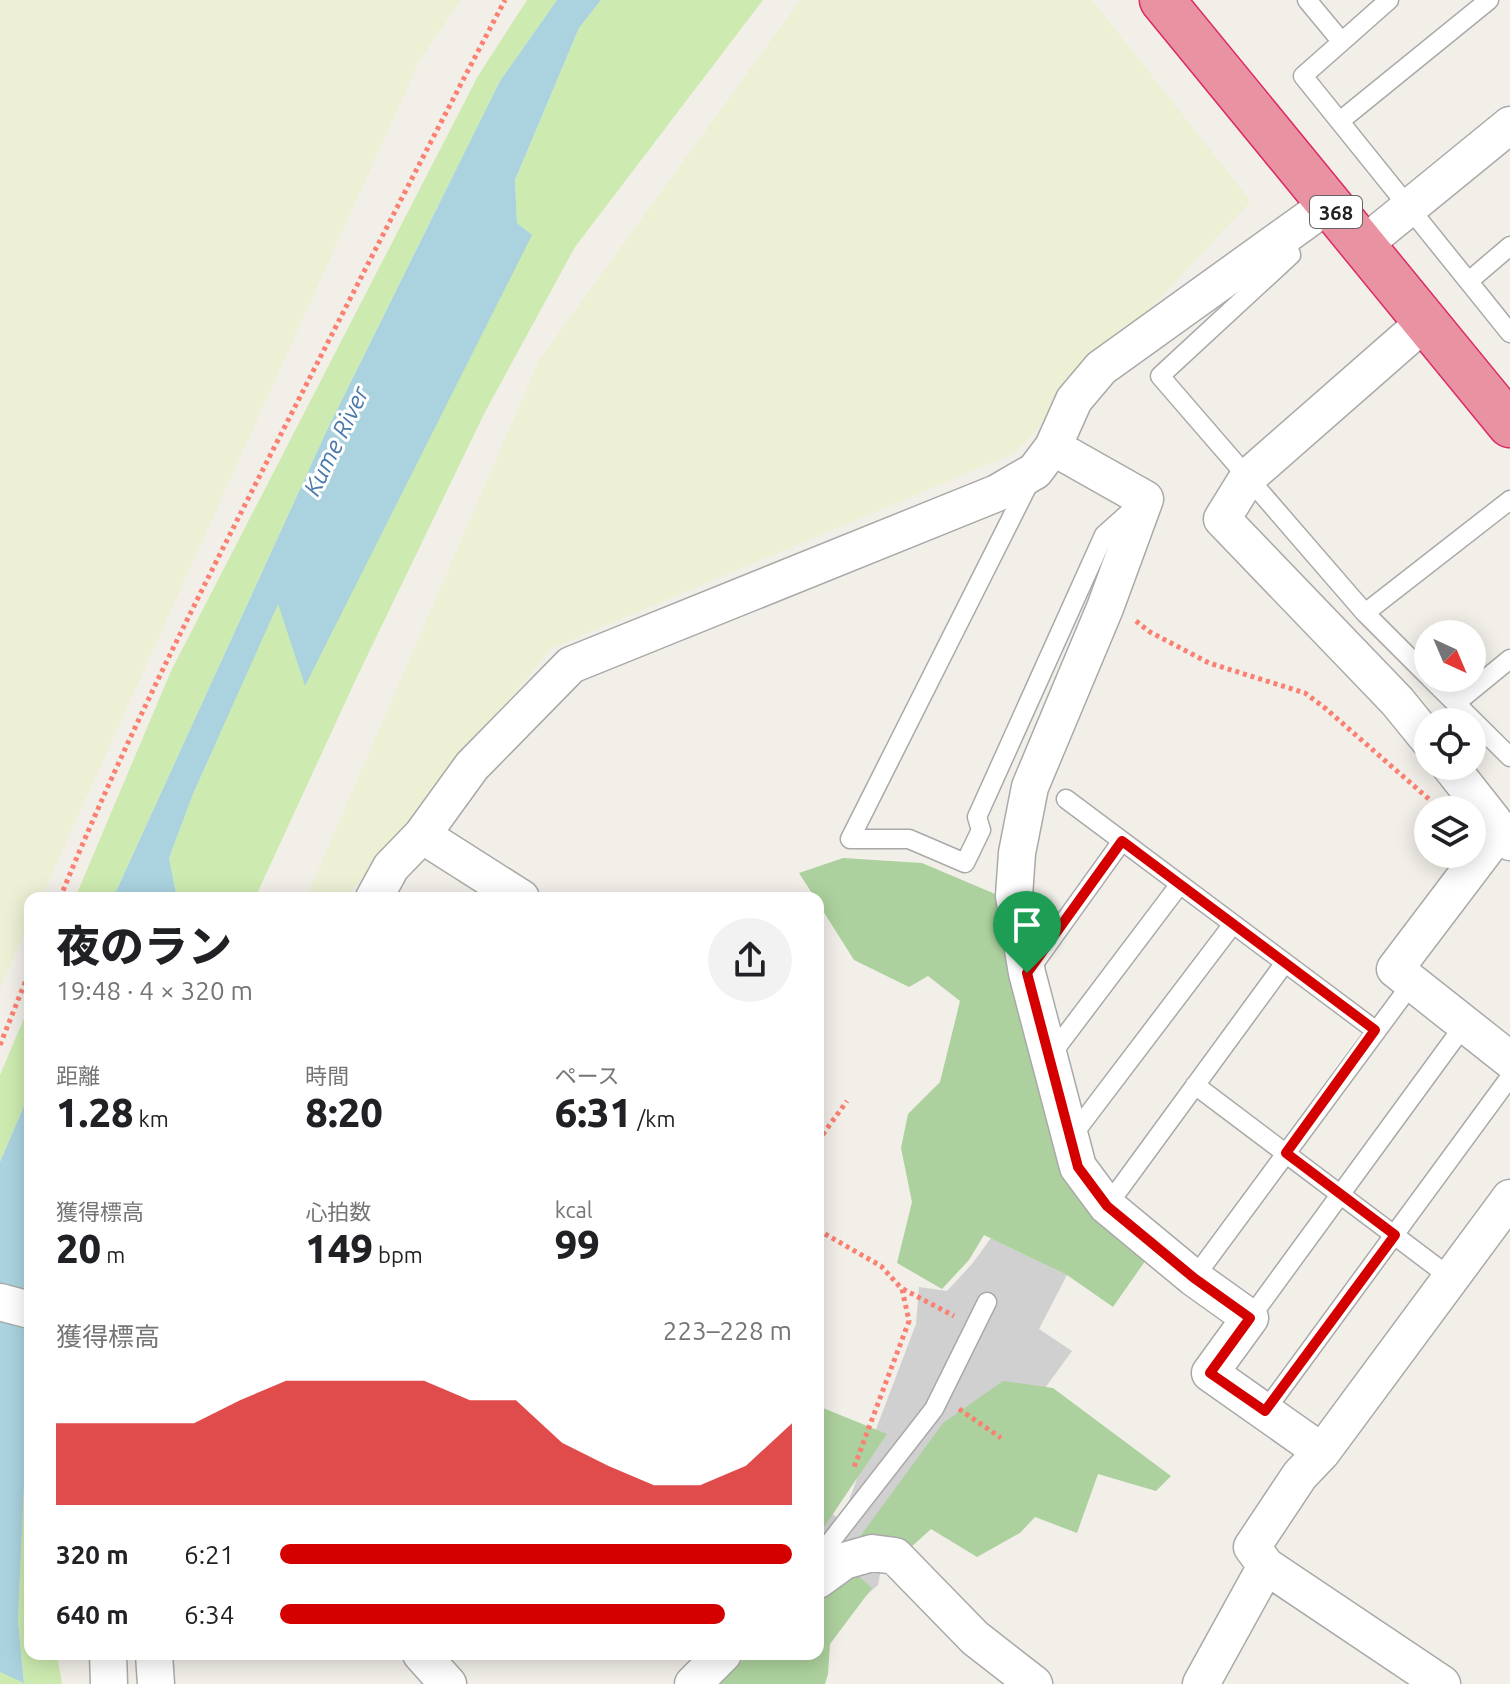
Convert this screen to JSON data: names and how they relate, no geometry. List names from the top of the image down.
{
  "streets": {
    "highway": ["368"]
  },
  "water": ["Kume River"],
  "north": "bottom right",
  "page": {
    "heading": ["夜のラン", "19:48 · 4 × 320 m"],
    "stats": [
      ["距離", "1.28 km"],
      ["時間", "8:20"],
      ["ペース", "6:31 /km"],
      ["獲得標高", "20 m"],
      ["心拍数", "149 bpm"],
      ["kcal", "99"]
    ],
    "chart": ["獲得標高", "223–228 m"],
    "list": [
      {
        "name": "320 m",
        "note": "6:21"
      },
      {
        "name": "640 m",
        "note": "6:34"
      }
    ]
  }
}
